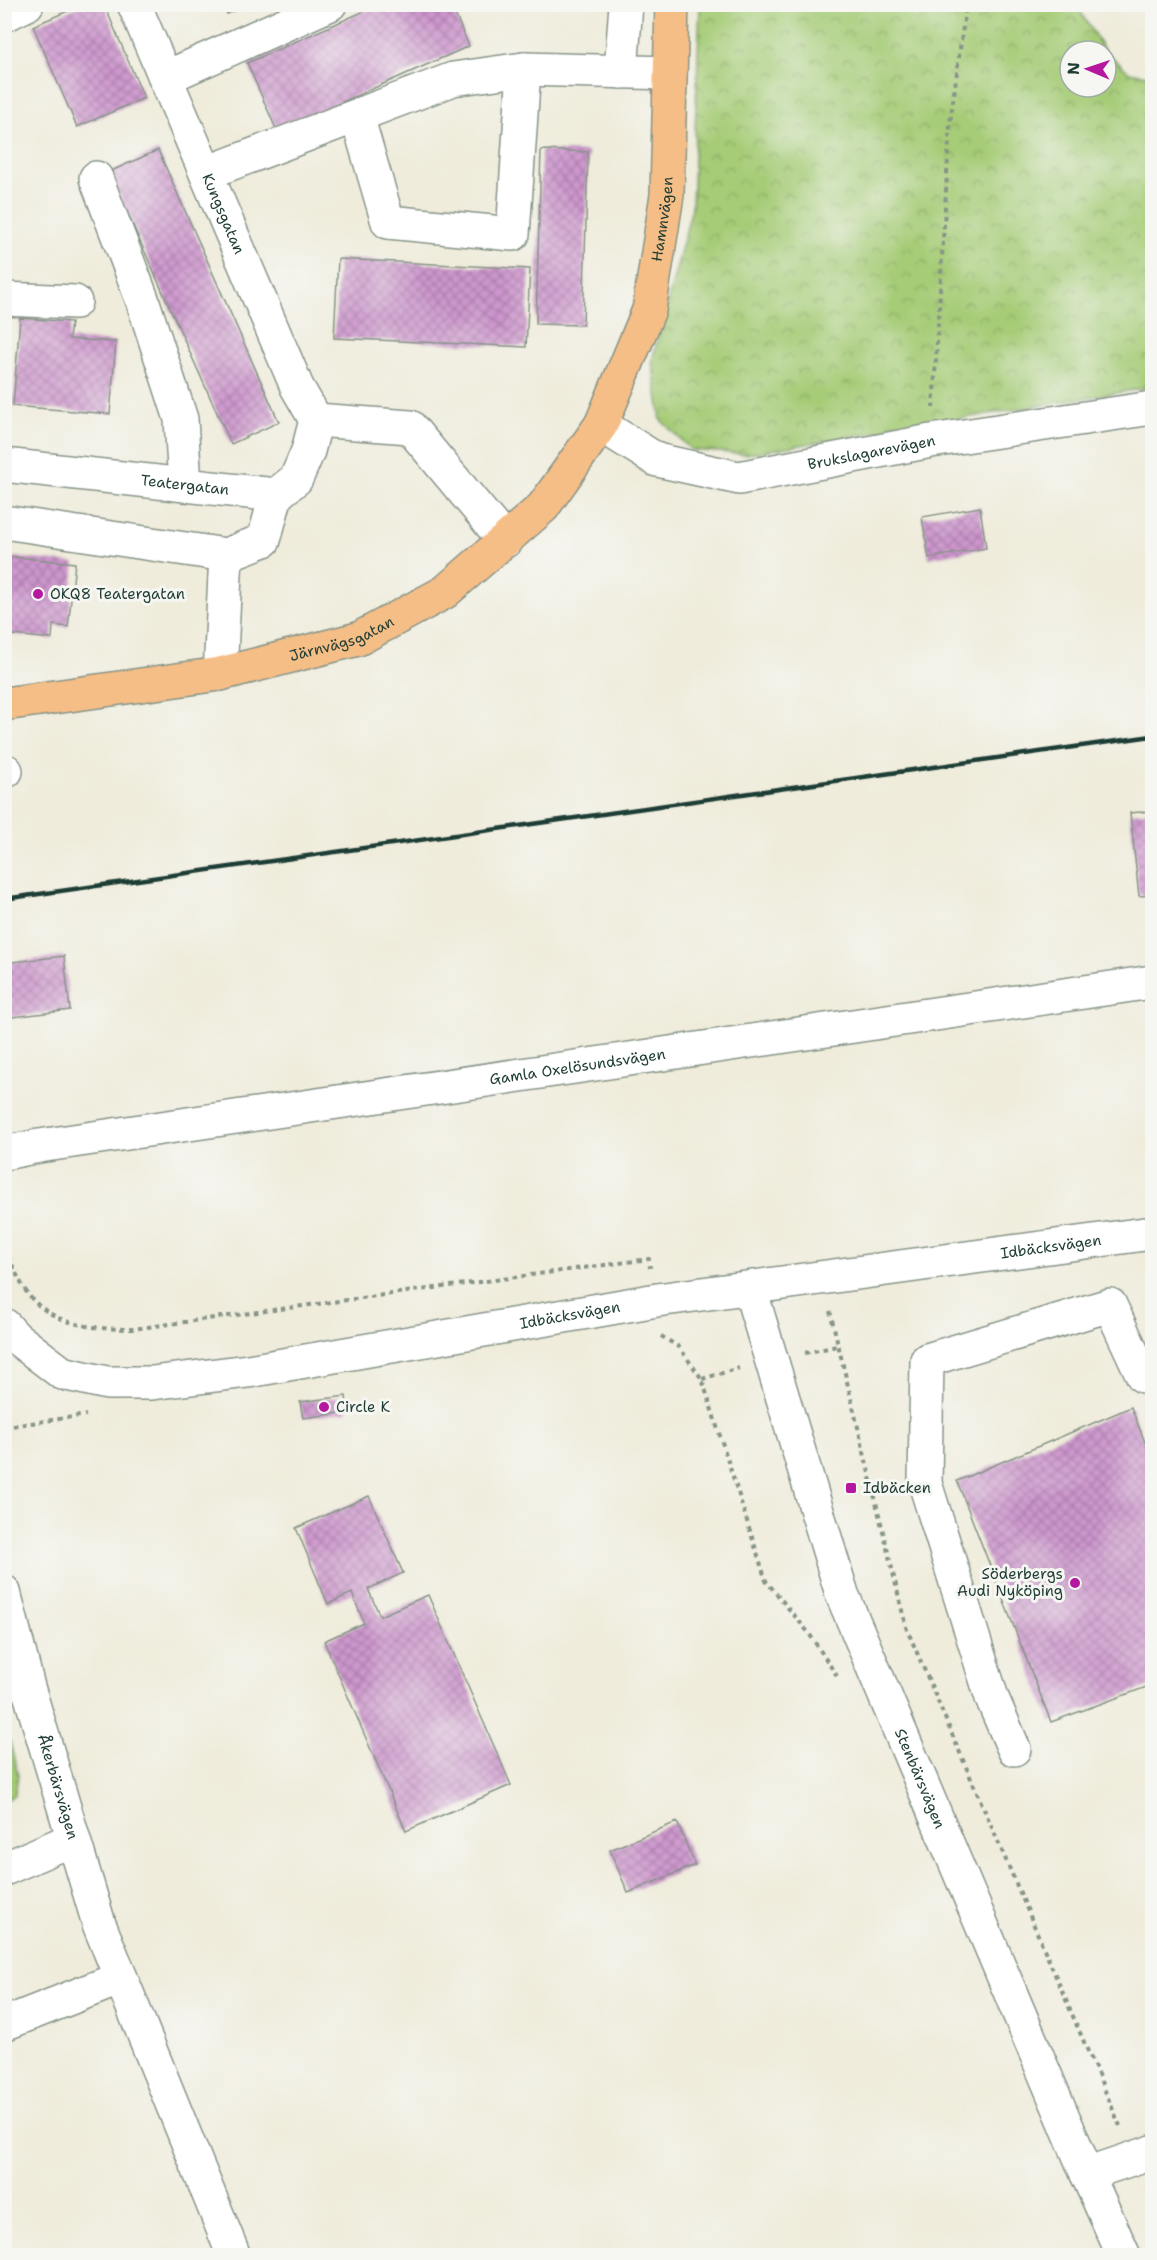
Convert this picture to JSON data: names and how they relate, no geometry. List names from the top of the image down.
{
  "streets": {
    "main road": ["Hamnvägen", "Järnvägsgatan"],
    "street": [
      "Kungsgatan",
      "Brukslagarevägen",
      "Teatergatan",
      "Gamla Oxelösundsvägen",
      "Idbäcksvägen",
      "Stenbärsvägen",
      "Åkerbärsvägen"
    ]
  },
  "crossings": [
    ["Hamnvägen", "Brukslagarevägen"],
    ["Hamnvägen", "Järnvägsgatan"],
    ["Brukslagarevägen", "Järnvägsgatan"],
    ["Idbäcksvägen", "Stenbärsvägen"]
  ],
  "places": {
    "other": ["OKQ8 Teatergatan", "Circle K", "Söderbergs Audi Nyköping"],
    "transit": ["Idbäcken"]
  },
  "north": "left"
}
